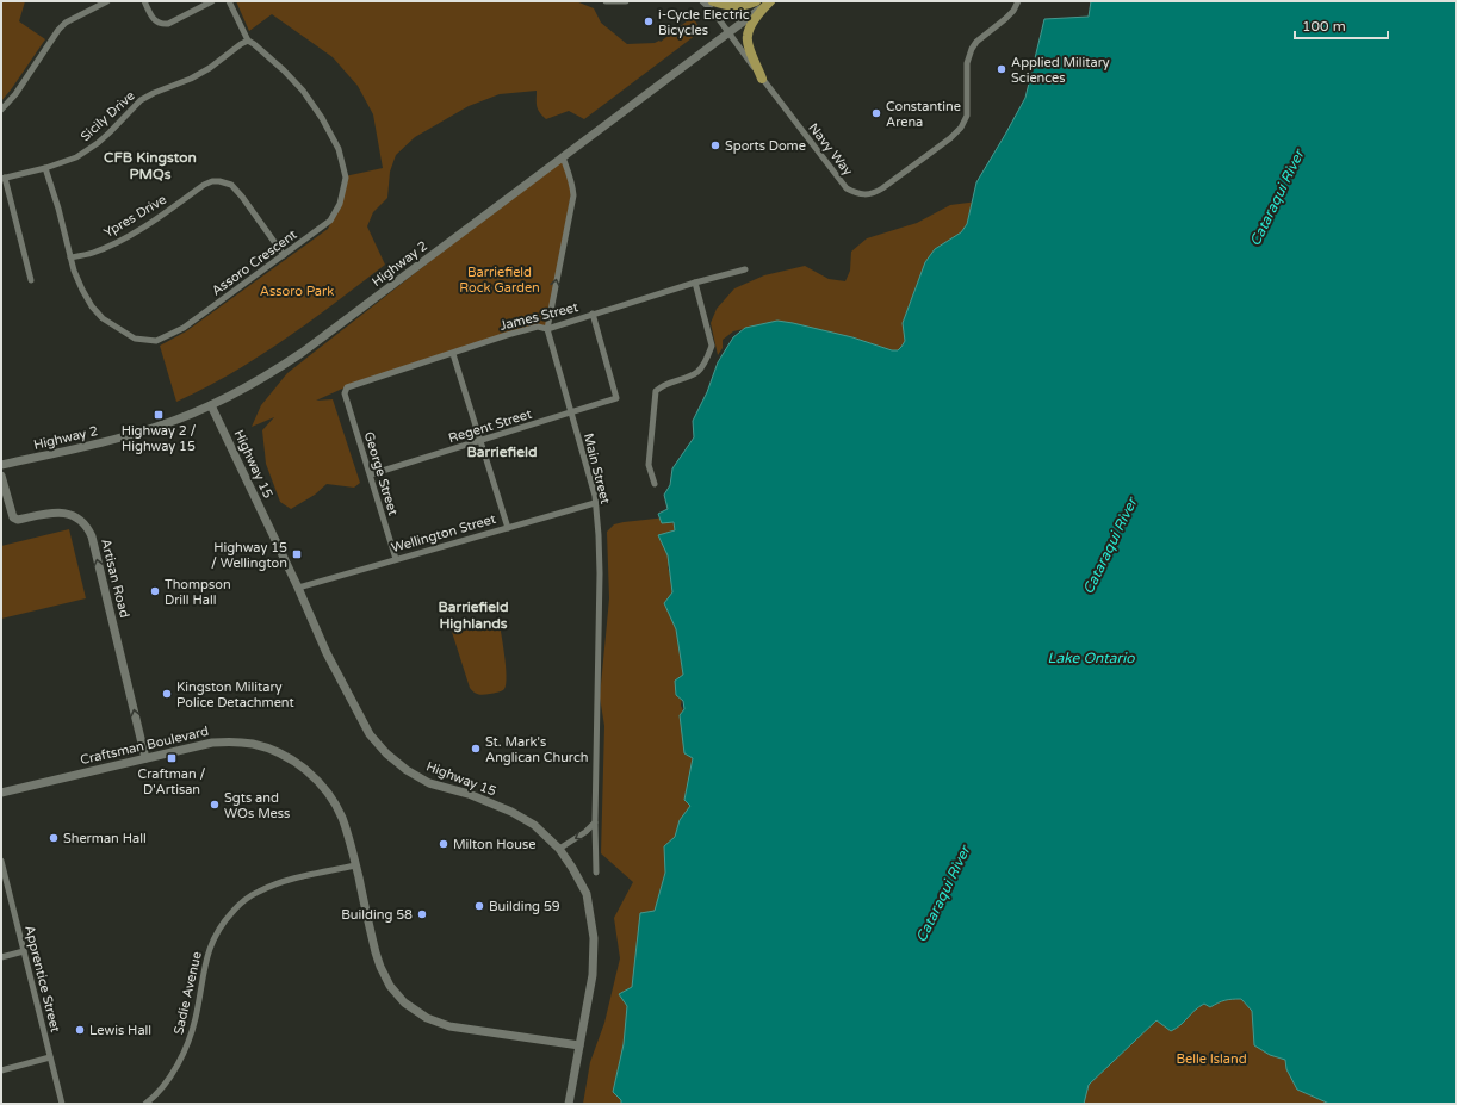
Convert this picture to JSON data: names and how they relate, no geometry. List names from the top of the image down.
{
  "streets": {
    "main road": [
      "Highway 2",
      "Highway 15",
      "Artisan Road",
      "Craftsman Boulevard"
    ],
    "street": [
      "Sicily Drive",
      "Navy Way",
      "Ypres Drive",
      "Assoro Crescent",
      "James Street",
      "Regent Street",
      "Main Street",
      "George Street",
      "Wellington Street",
      "Apprentice Street",
      "Sadie Avenue"
    ]
  },
  "crossings": [
    ["Sicily Drive", "Assoro Crescent"],
    ["Navy Way", "Highway 2"],
    ["Ypres Drive", "Assoro Crescent"],
    ["Highway 2", "Highway 15"],
    ["Highway 2", "Main Street"],
    ["James Street", "Regent Street"],
    ["James Street", "Main Street"],
    ["James Street", "George Street"],
    ["Regent Street", "Main Street"],
    ["Regent Street", "George Street"],
    ["Highway 15", "Wellington Street"],
    ["Highway 15", "Craftsman Boulevard"],
    ["Main Street", "Wellington Street"],
    ["George Street", "Wellington Street"],
    ["Artisan Road", "Craftsman Boulevard"],
    ["Craftsman Boulevard", "Sadie Avenue"]
  ],
  "one_way": ["Artisan Road"],
  "districts": ["CFB Kingston PMQs", "Barriefield", "Barriefield Highlands"],
  "water": ["Cataraqui River", "Lake Ontario"],
  "parks": ["Barriefield Rock Garden", "Assoro Park", "Belle Island"],
  "places": {
    "other": [
      "i-Cycle Electric Bicycles",
      "Applied Military Sciences",
      "Constantine Arena",
      "Sports Dome",
      "Thompson Drill Hall",
      "Kingston Military Police Detachment",
      "St. Mark's Anglican Church",
      "Sgts and WOs Mess",
      "Sherman Hall",
      "Milton House",
      "Building 59",
      "Building 58",
      "Lewis Hall"
    ],
    "transit": ["Highway 2 / Highway 15", "Highway 15 / Wellington", "Craftman / D'Artisan"]
  },
  "scale_bar": "100 m"
}
